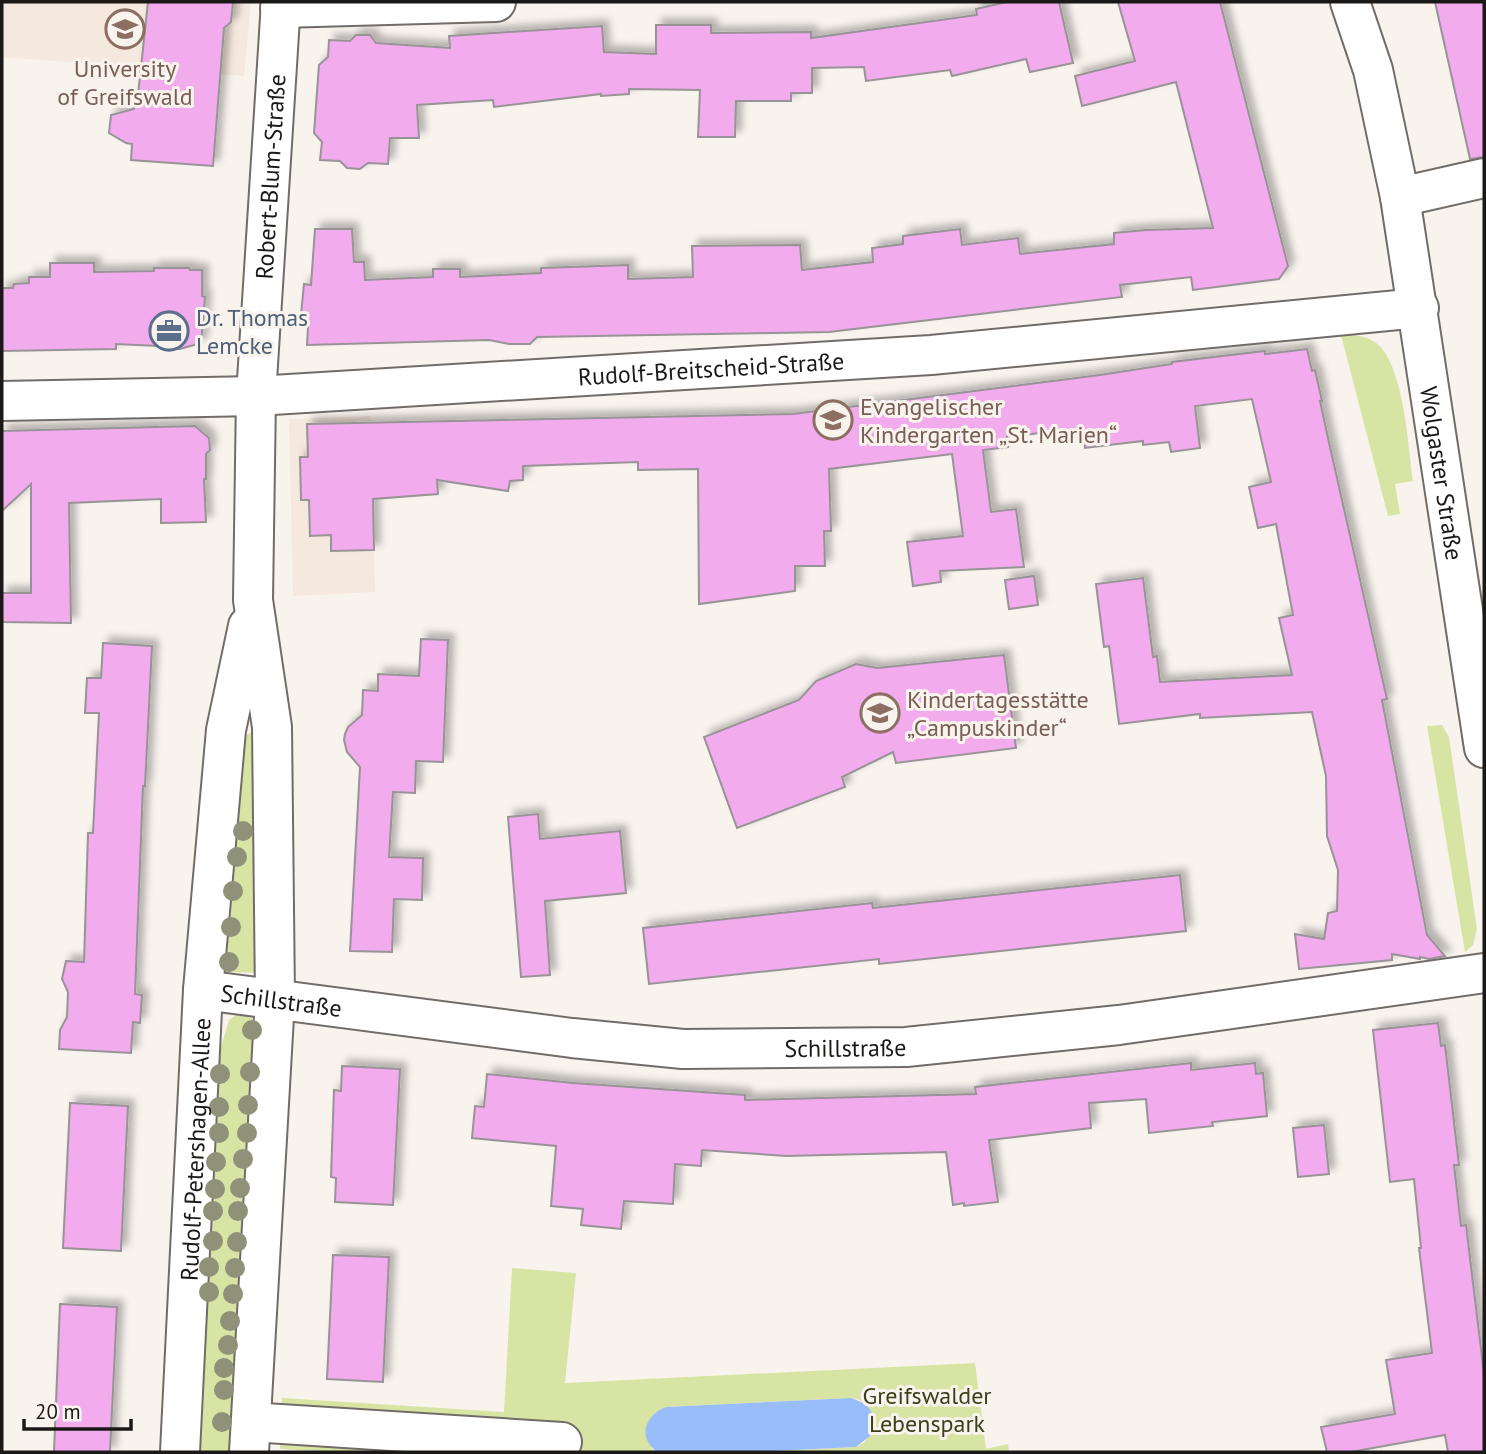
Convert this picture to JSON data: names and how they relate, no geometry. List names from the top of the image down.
{
  "streets": {
    "street": [
      "Robert-Blum-Straße",
      "Rudolf-Breitscheid-Straße",
      "Wolgaster Straße",
      "Schillstraße",
      "Rudolf-Petershagen-Allee"
    ]
  },
  "crossings": [
    ["Robert-Blum-Straße", "Rudolf-Breitscheid-Straße"],
    ["Robert-Blum-Straße", "Rudolf-Petershagen-Allee"],
    ["Rudolf-Breitscheid-Straße", "Wolgaster Straße"],
    ["Rudolf-Breitscheid-Straße", "Rudolf-Petershagen-Allee"],
    ["Schillstraße", "Rudolf-Petershagen-Allee"]
  ],
  "parks": ["Greifswalder Lebenspark"],
  "places": {
    "school or university": ["University of Greifswald", "Evangelischer Kindergarten „St. Marien“", "Kindertagesstätte „Campuskinder“"],
    "office": ["Dr. Thomas Lemcke"]
  },
  "scale_bar": "20 m"
}
